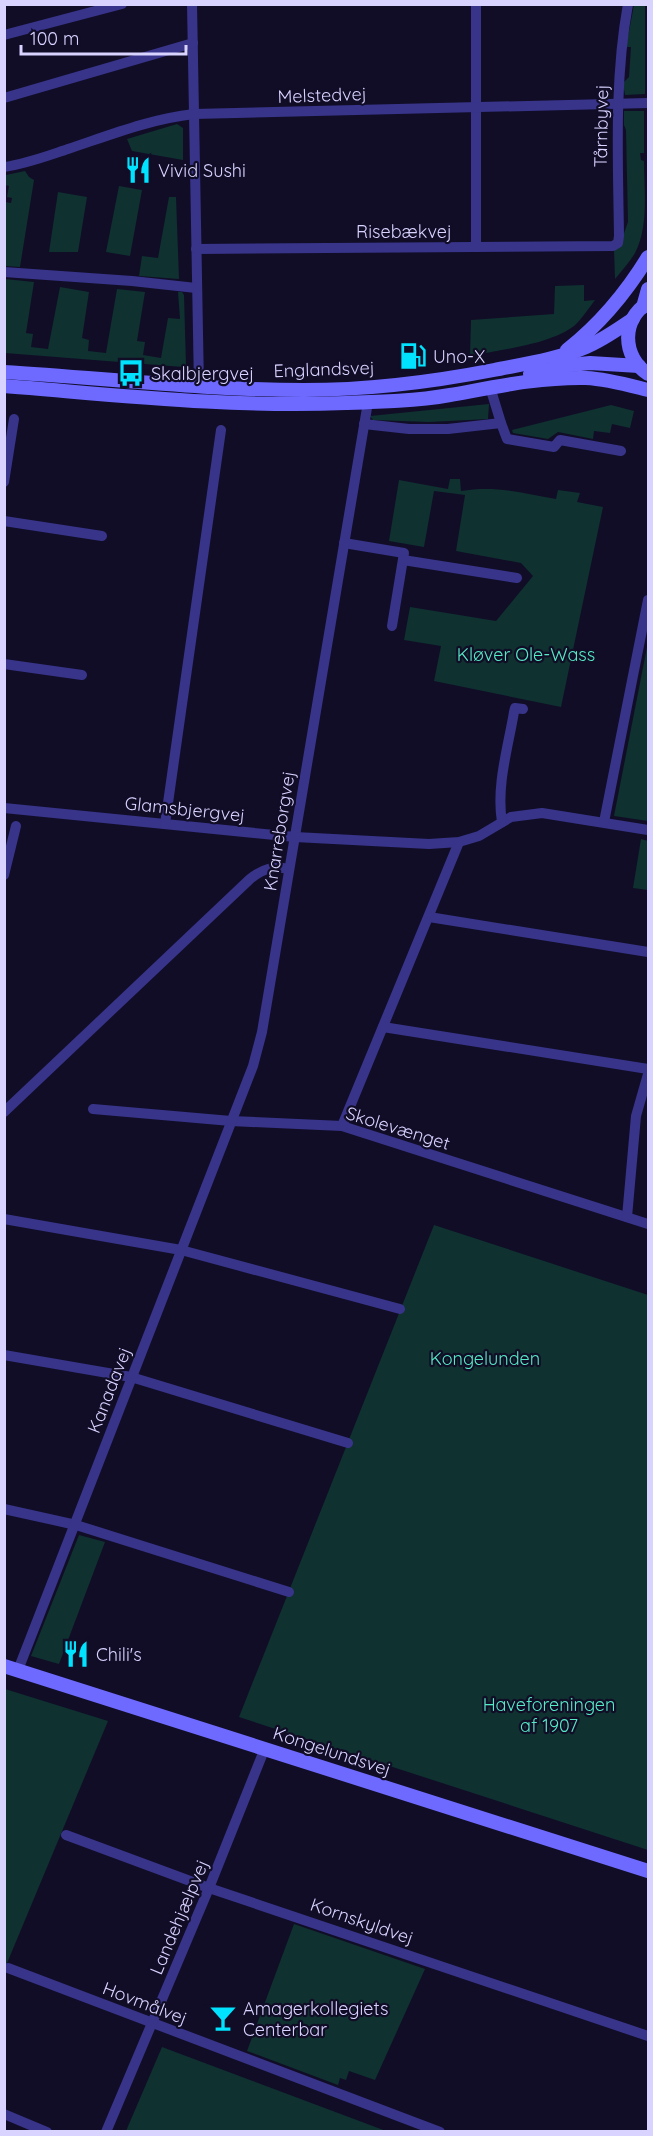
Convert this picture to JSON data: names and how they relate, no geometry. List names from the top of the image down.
{
  "streets": {
    "street": [
      "Melstedvej",
      "Tårnbyvej",
      "Risebækvej",
      "Englandsvej",
      "Glamsbjergvej",
      "Knarreborgvej",
      "Skolevænget",
      "Kanadavej",
      "Kongelundsvej",
      "Landehjælpvej",
      "Kornskyldvej",
      "Hovmålvej"
    ]
  },
  "crossings": [
    ["Melstedvej", "Tårnbyvej"],
    ["Tårnbyvej", "Risebækvej"],
    ["Englandsvej", "Knarreborgvej"],
    ["Glamsbjergvej", "Knarreborgvej"],
    ["Knarreborgvej", "Skolevænget"],
    ["Knarreborgvej", "Kanadavej"],
    ["Skolevænget", "Kanadavej"],
    ["Kanadavej", "Kongelundsvej"],
    ["Kongelundsvej", "Landehjælpvej"],
    ["Landehjælpvej", "Kornskyldvej"],
    ["Landehjælpvej", "Hovmålvej"]
  ],
  "parks": ["Kløver Ole-Wass", "Kongelunden", "Haveforeningen af 1907"],
  "places": {
    "restaurant": ["Vivid Sushi", "Chili's"],
    "fuel station": ["Uno-X"],
    "bus stop": ["Skalbjergvej"],
    "bar": ["Amagerkollegiets Centerbar"]
  },
  "scale_bar": "100 m"
}
